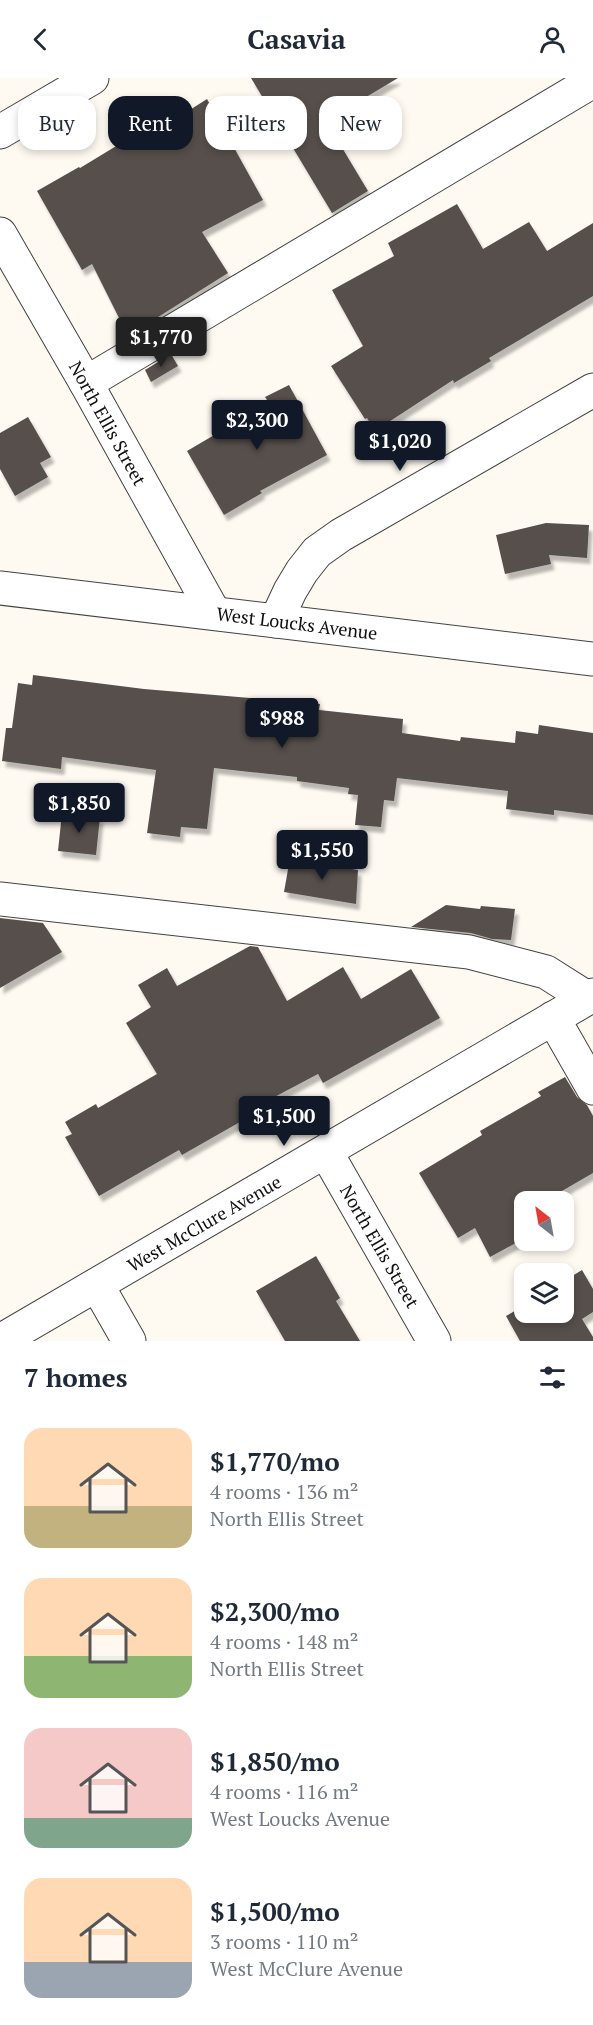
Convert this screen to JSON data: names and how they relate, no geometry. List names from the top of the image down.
{
  "streets": {
    "street": ["North Ellis Street", "West Loucks Avenue", "West McClure Avenue"]
  },
  "crossings": [
    ["North Ellis Street", "West Loucks Avenue"],
    ["North Ellis Street", "West McClure Avenue"]
  ],
  "north": "top left",
  "page": {
    "header": "Casavia",
    "chip": [
      "Buy",
      "Rent",
      "Filters",
      "New"
    ],
    "price": [
      "$1,770",
      "$2,300",
      "$1,020",
      "$988",
      "$1,850",
      "$1,550",
      "$1,500"
    ],
    "heading": "7 homes",
    "list": [
      {
        "name": "$1,770/mo",
        "note": "4 rooms · 136 m² · North Ellis Street"
      },
      {
        "name": "$2,300/mo",
        "note": "4 rooms · 148 m² · North Ellis Street"
      },
      {
        "name": "$1,850/mo",
        "note": "4 rooms · 116 m² · West Loucks Avenue"
      },
      {
        "name": "$1,500/mo",
        "note": "3 rooms · 110 m² · West McClure Avenue"
      }
    ]
  }
}
